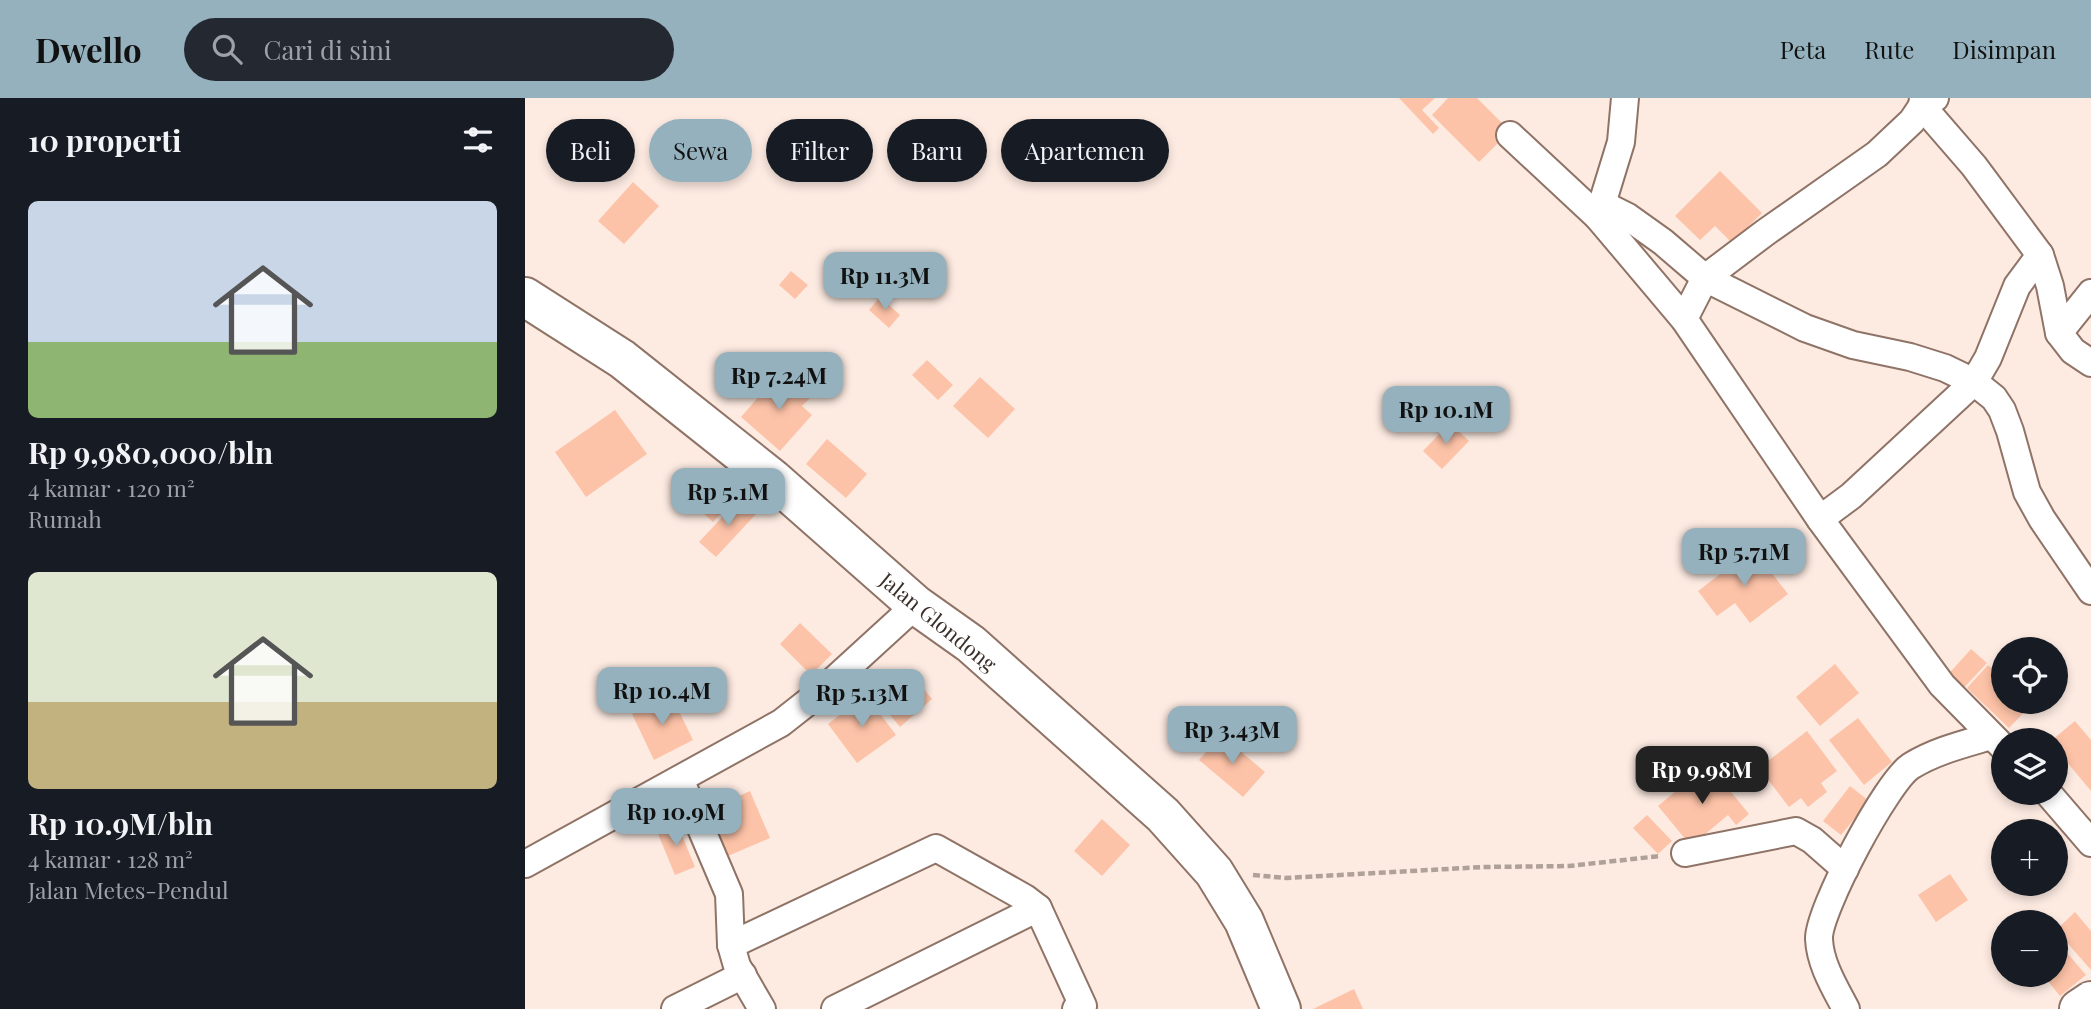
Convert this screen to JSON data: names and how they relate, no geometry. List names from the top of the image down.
{
  "streets": {
    "main road": ["Jalan Glondong"]
  },
  "page": {
    "header": "Dwello",
    "search": "Cari di sini",
    "nav": ["Peta", "Rute", "Disimpan"],
    "heading": "10 properti",
    "chip": [
      "Beli",
      "Sewa",
      "Filter",
      "Baru",
      "Apartemen"
    ],
    "list": [
      {
        "name": "Rp 9,980,000/bln",
        "note": "4 kamar · 120 m² · Rumah"
      },
      {
        "name": "Rp 10.9M/bln",
        "note": "4 kamar · 128 m² · Jalan Metes-Pendul"
      }
    ],
    "price": [
      "Rp 11.3M",
      "Rp 7.24M",
      "Rp 10.1M",
      "Rp 5.1M",
      "Rp 5.71M",
      "Rp 10.4M",
      "Rp 5.13M",
      "Rp 3.43M",
      "Rp 9.98M",
      "Rp 10.9M"
    ],
    "map_buttons": ["+", "−"]
  }
}
